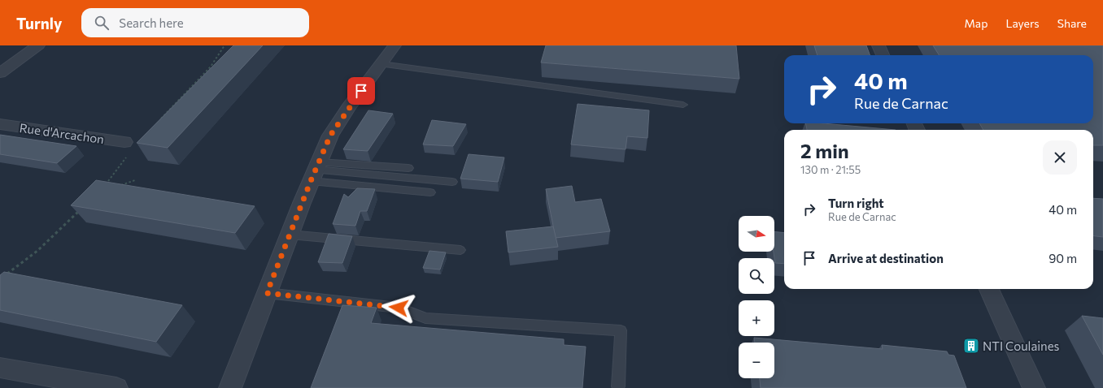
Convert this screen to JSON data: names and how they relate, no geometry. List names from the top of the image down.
{
  "streets": {
    "street": ["Rue d'Arcachon"]
  },
  "places": {
    "building": ["NTI Coulaines"]
  },
  "north": "right",
  "page": {
    "header": "Turnly",
    "search": "Search here",
    "nav": ["Map", "Layers", "Share"],
    "turn": ["40 m", "Rue de Carnac"],
    "heading": ["2 min", "130 m · 21:55"],
    "list": [
      {
        "name": "Turn right",
        "note": "Rue de Carnac",
        "value": "40 m"
      },
      {
        "name": "Arrive at destination",
        "value": "90 m"
      }
    ],
    "map_buttons": ["+", "−"]
  }
}
